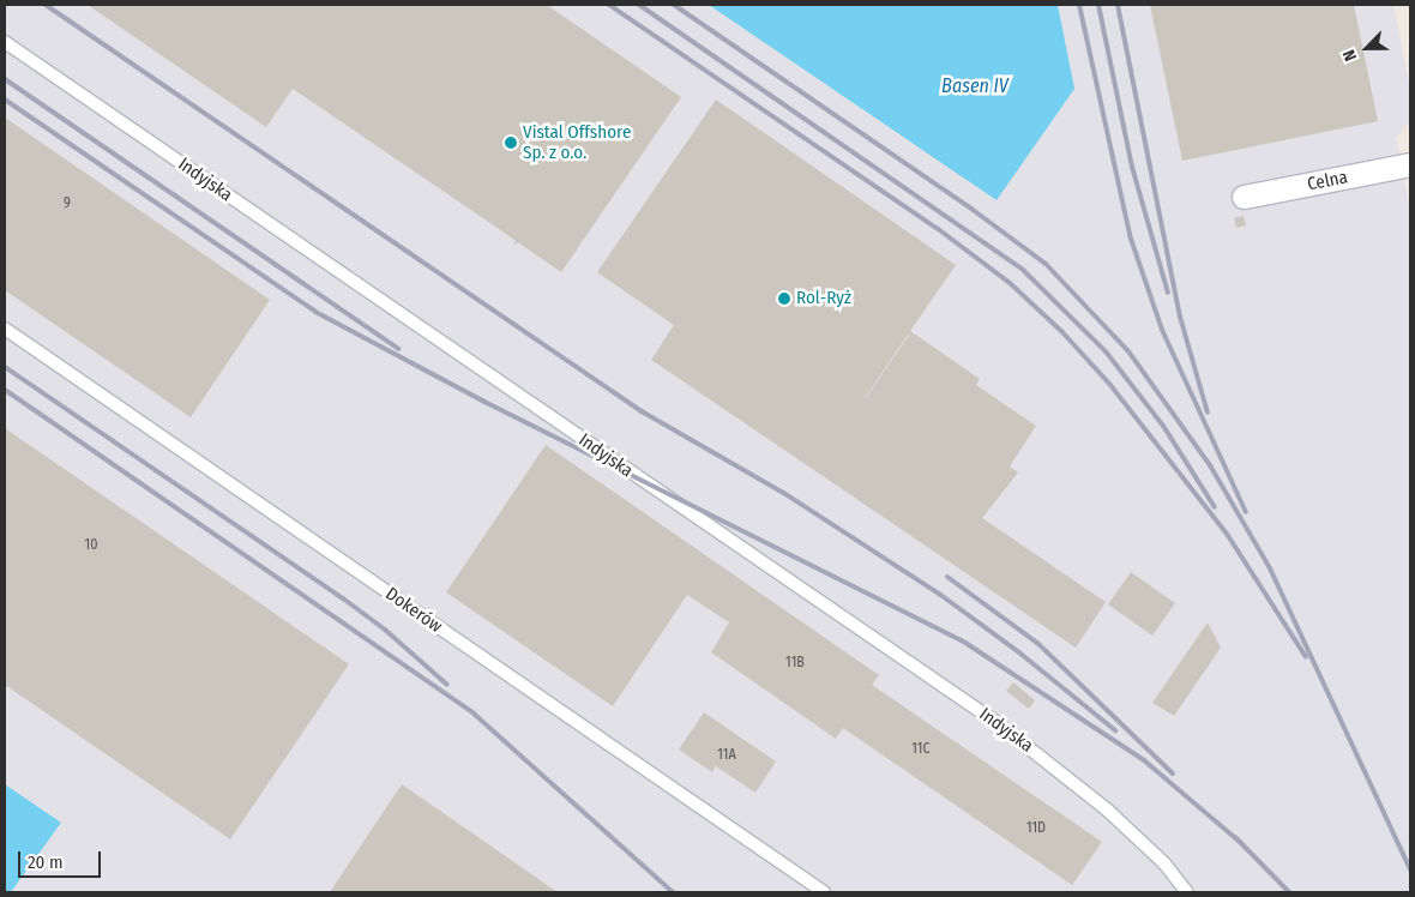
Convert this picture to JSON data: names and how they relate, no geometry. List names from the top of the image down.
{
  "streets": {
    "street": ["Celna"],
    "lane": ["Indyjska", "Dokerów"]
  },
  "water": ["Basen IV"],
  "places": ["Vistal Offshore Sp. z o.o.", "Rol-Ryż"],
  "house_numbers": [
    "9",
    "10",
    "11B",
    "11C",
    "11A",
    "11D"
  ],
  "scale_bar": "20 m",
  "north": "bottom left"
}
